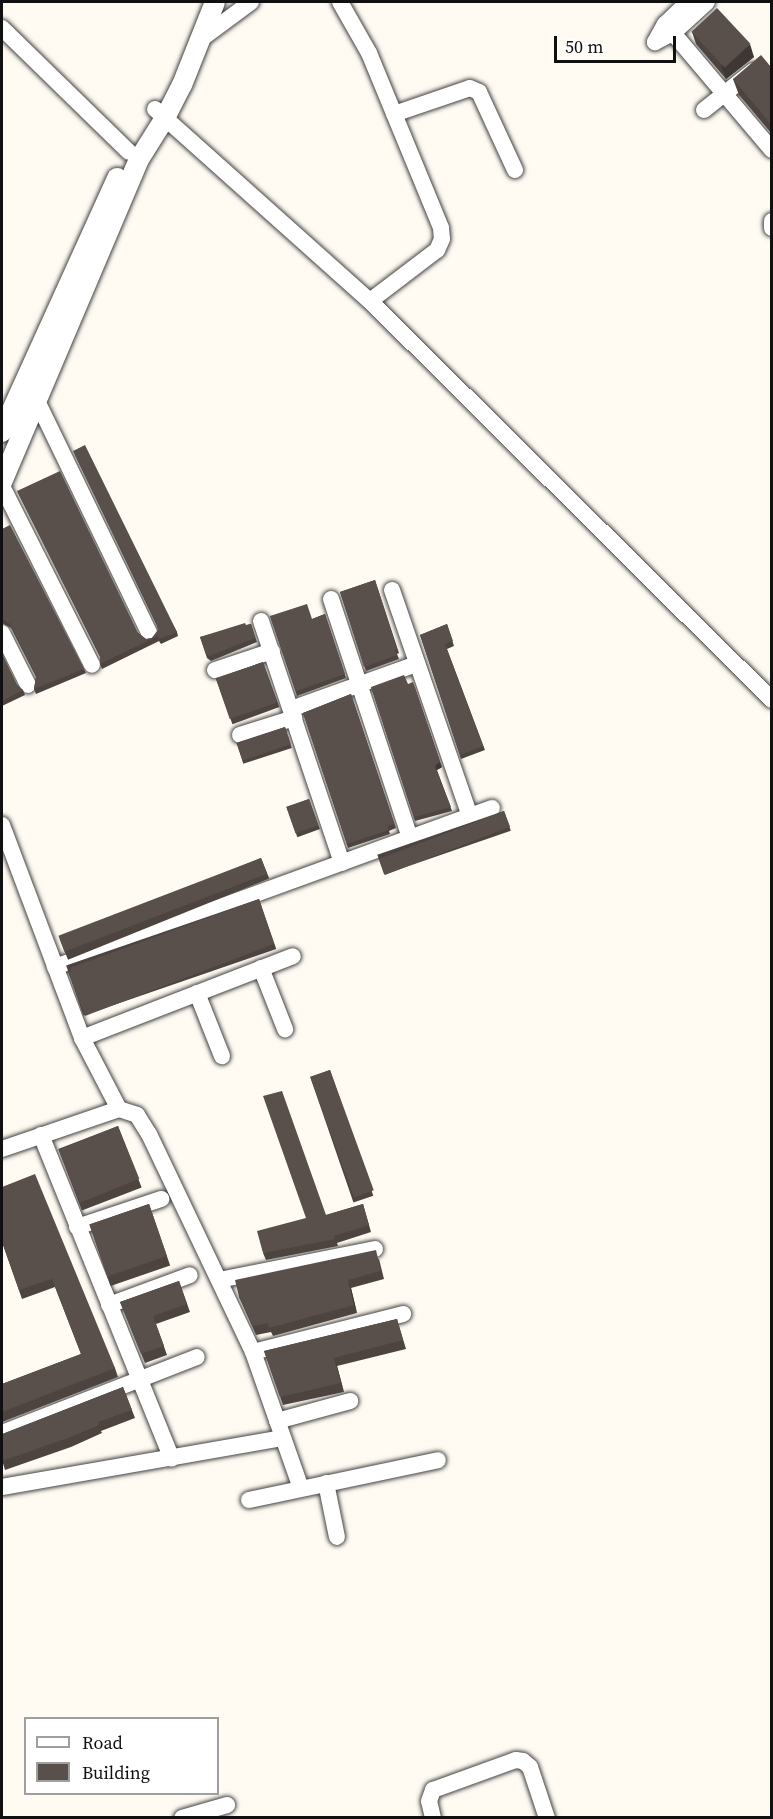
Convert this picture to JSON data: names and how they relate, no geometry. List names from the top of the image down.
{
  "legend": ["Road", "Building"],
  "scale_bar": "50 m"
}
